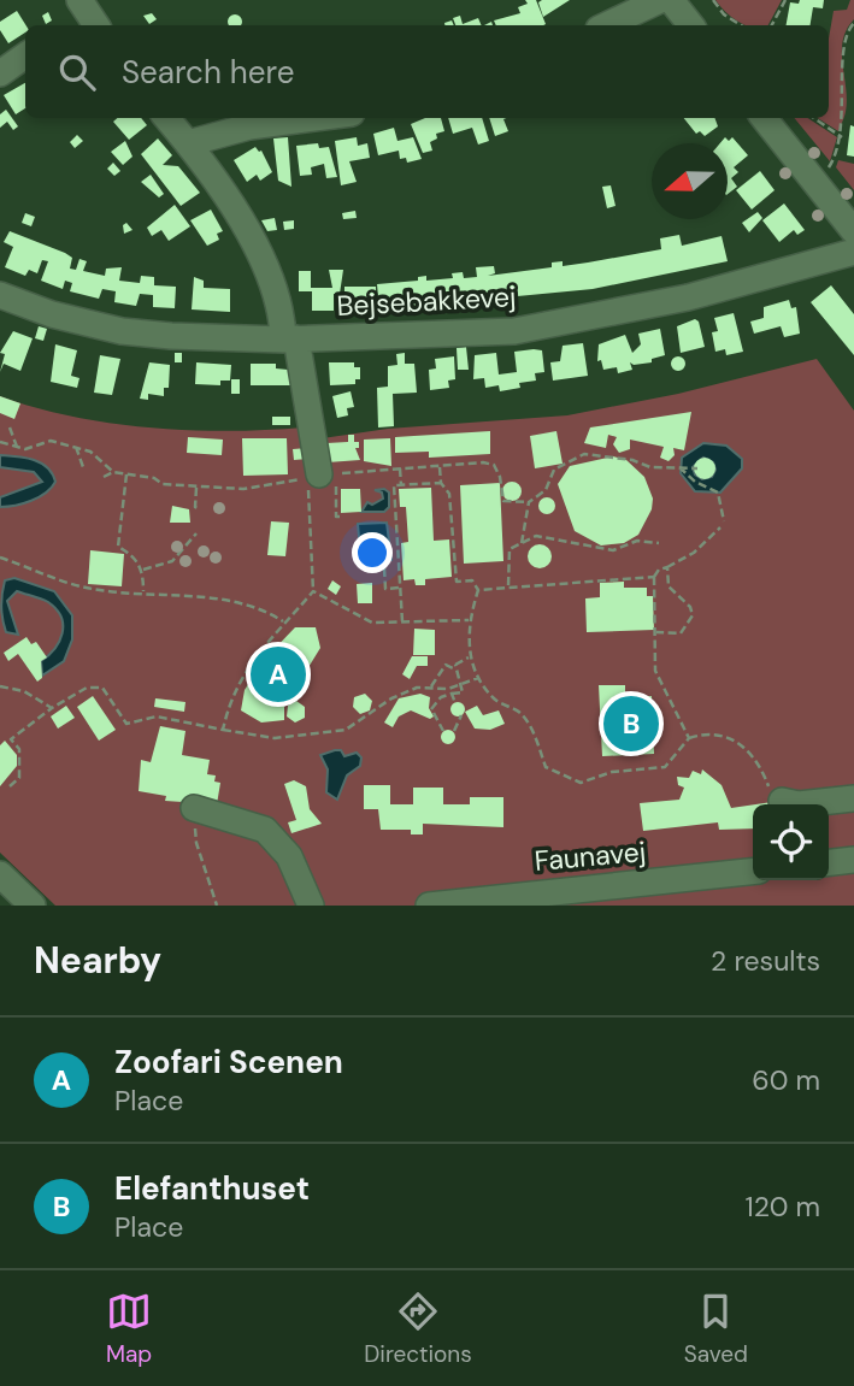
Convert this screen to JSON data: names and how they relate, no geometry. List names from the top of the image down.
{
  "streets": {
    "street": ["Bejsebakkevej", "Faunavej"]
  },
  "north": "left",
  "page": {
    "search": "Search here",
    "pins": ["A", "B"],
    "heading": ["Nearby", "2 results"],
    "list": [
      {
        "mark": "A",
        "name": "Zoofari Scenen",
        "note": "Place",
        "value": "60 m"
      },
      {
        "mark": "B",
        "name": "Elefanthuset",
        "note": "Place",
        "value": "120 m"
      }
    ],
    "nav": ["Map", "Directions", "Saved"]
  }
}
